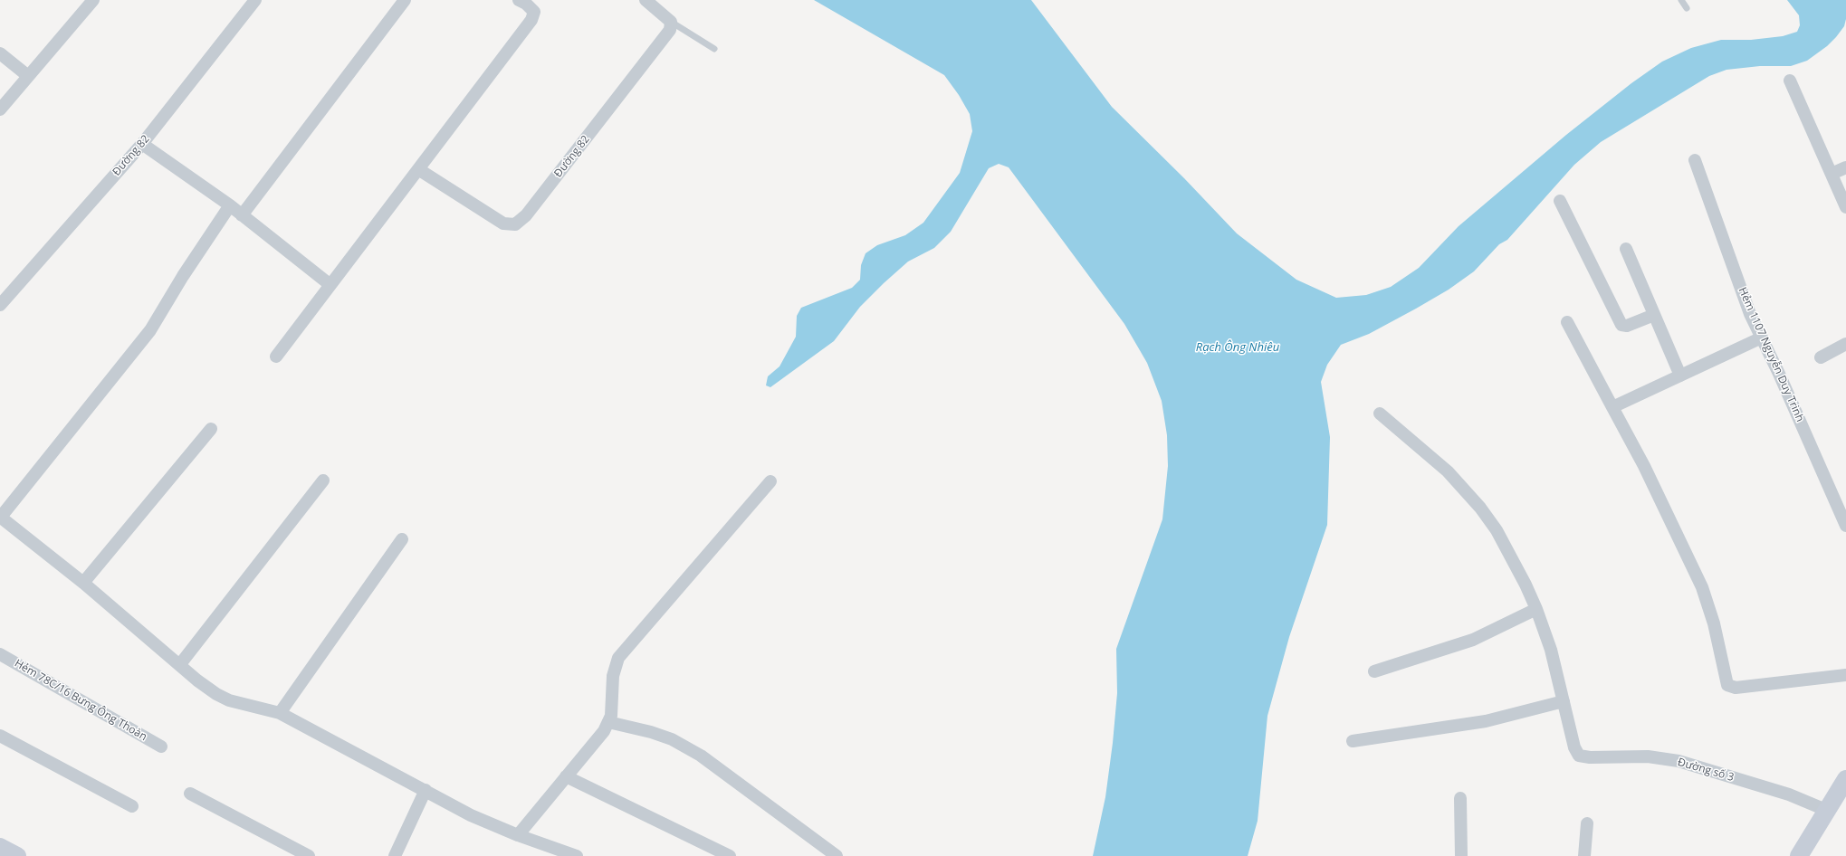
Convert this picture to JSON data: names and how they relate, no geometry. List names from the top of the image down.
{
  "streets": {
    "street": [
      "Đường 82",
      "Hẻm 1107 Nguyễn Duy Trinh",
      "Hẻm 78C/16 Bưng Ông Thoàn",
      "Đường số 3"
    ]
  },
  "water": ["Rạch Ông Nhiêu"]
}
